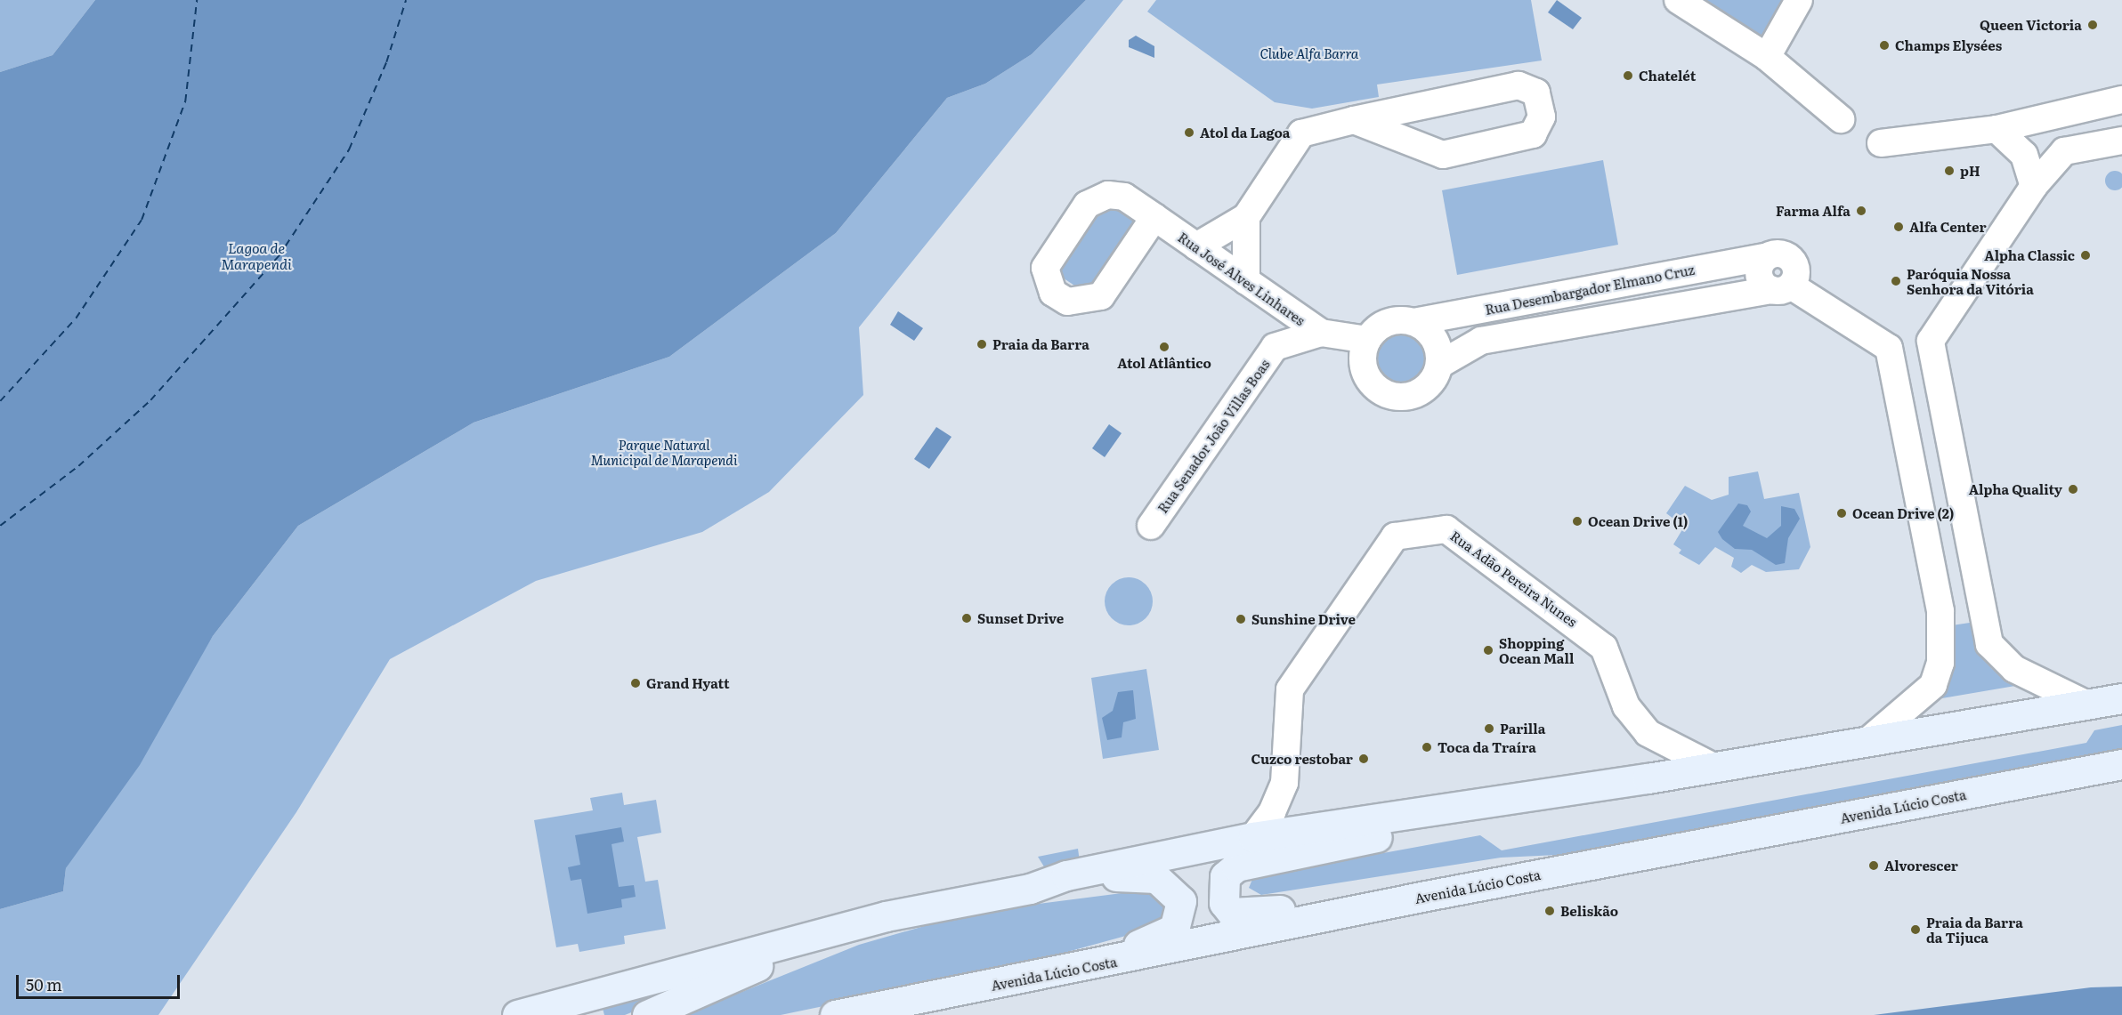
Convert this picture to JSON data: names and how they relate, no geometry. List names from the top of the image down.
{
  "streets": {
    "main road": ["Avenida Lúcio Costa"],
    "street": [
      "Rua José Alves Linhares",
      "Rua Desembargador Elmano Cruz",
      "Rua Senador João Villas Boas",
      "Rua Adão Pereira Nunes"
    ]
  },
  "crossings": [
    ["Rua José Alves Linhares", "Rua Desembargador Elmano Cruz"],
    ["Rua José Alves Linhares", "Rua Senador João Villas Boas"]
  ],
  "water": ["Lagoa de Marapendi"],
  "parks": ["Clube Alfa Barra", "Parque Natural Municipal de Marapendi"],
  "places": [
    "Queen Victoria",
    "Champs Elysées",
    "Chatelét",
    "Atol da Lagoa",
    "pH",
    "Farma Alfa",
    "Alfa Center",
    "Alpha Classic",
    "Paróquia Nossa Senhora da Vitória",
    "Praia da Barra",
    "Atol Atlântico",
    "Alpha Quality",
    "Ocean Drive (2)",
    "Ocean Drive (1)",
    "Sunset Drive",
    "Sunshine Drive",
    "Shopping Ocean Mall",
    "Grand Hyatt",
    "Parilla",
    "Toca da Traíra",
    "Cuzco restobar",
    "Alvorescer",
    "Beliskão",
    "Praia da Barra da Tijuca"
  ],
  "scale_bar": "50 m"
}
